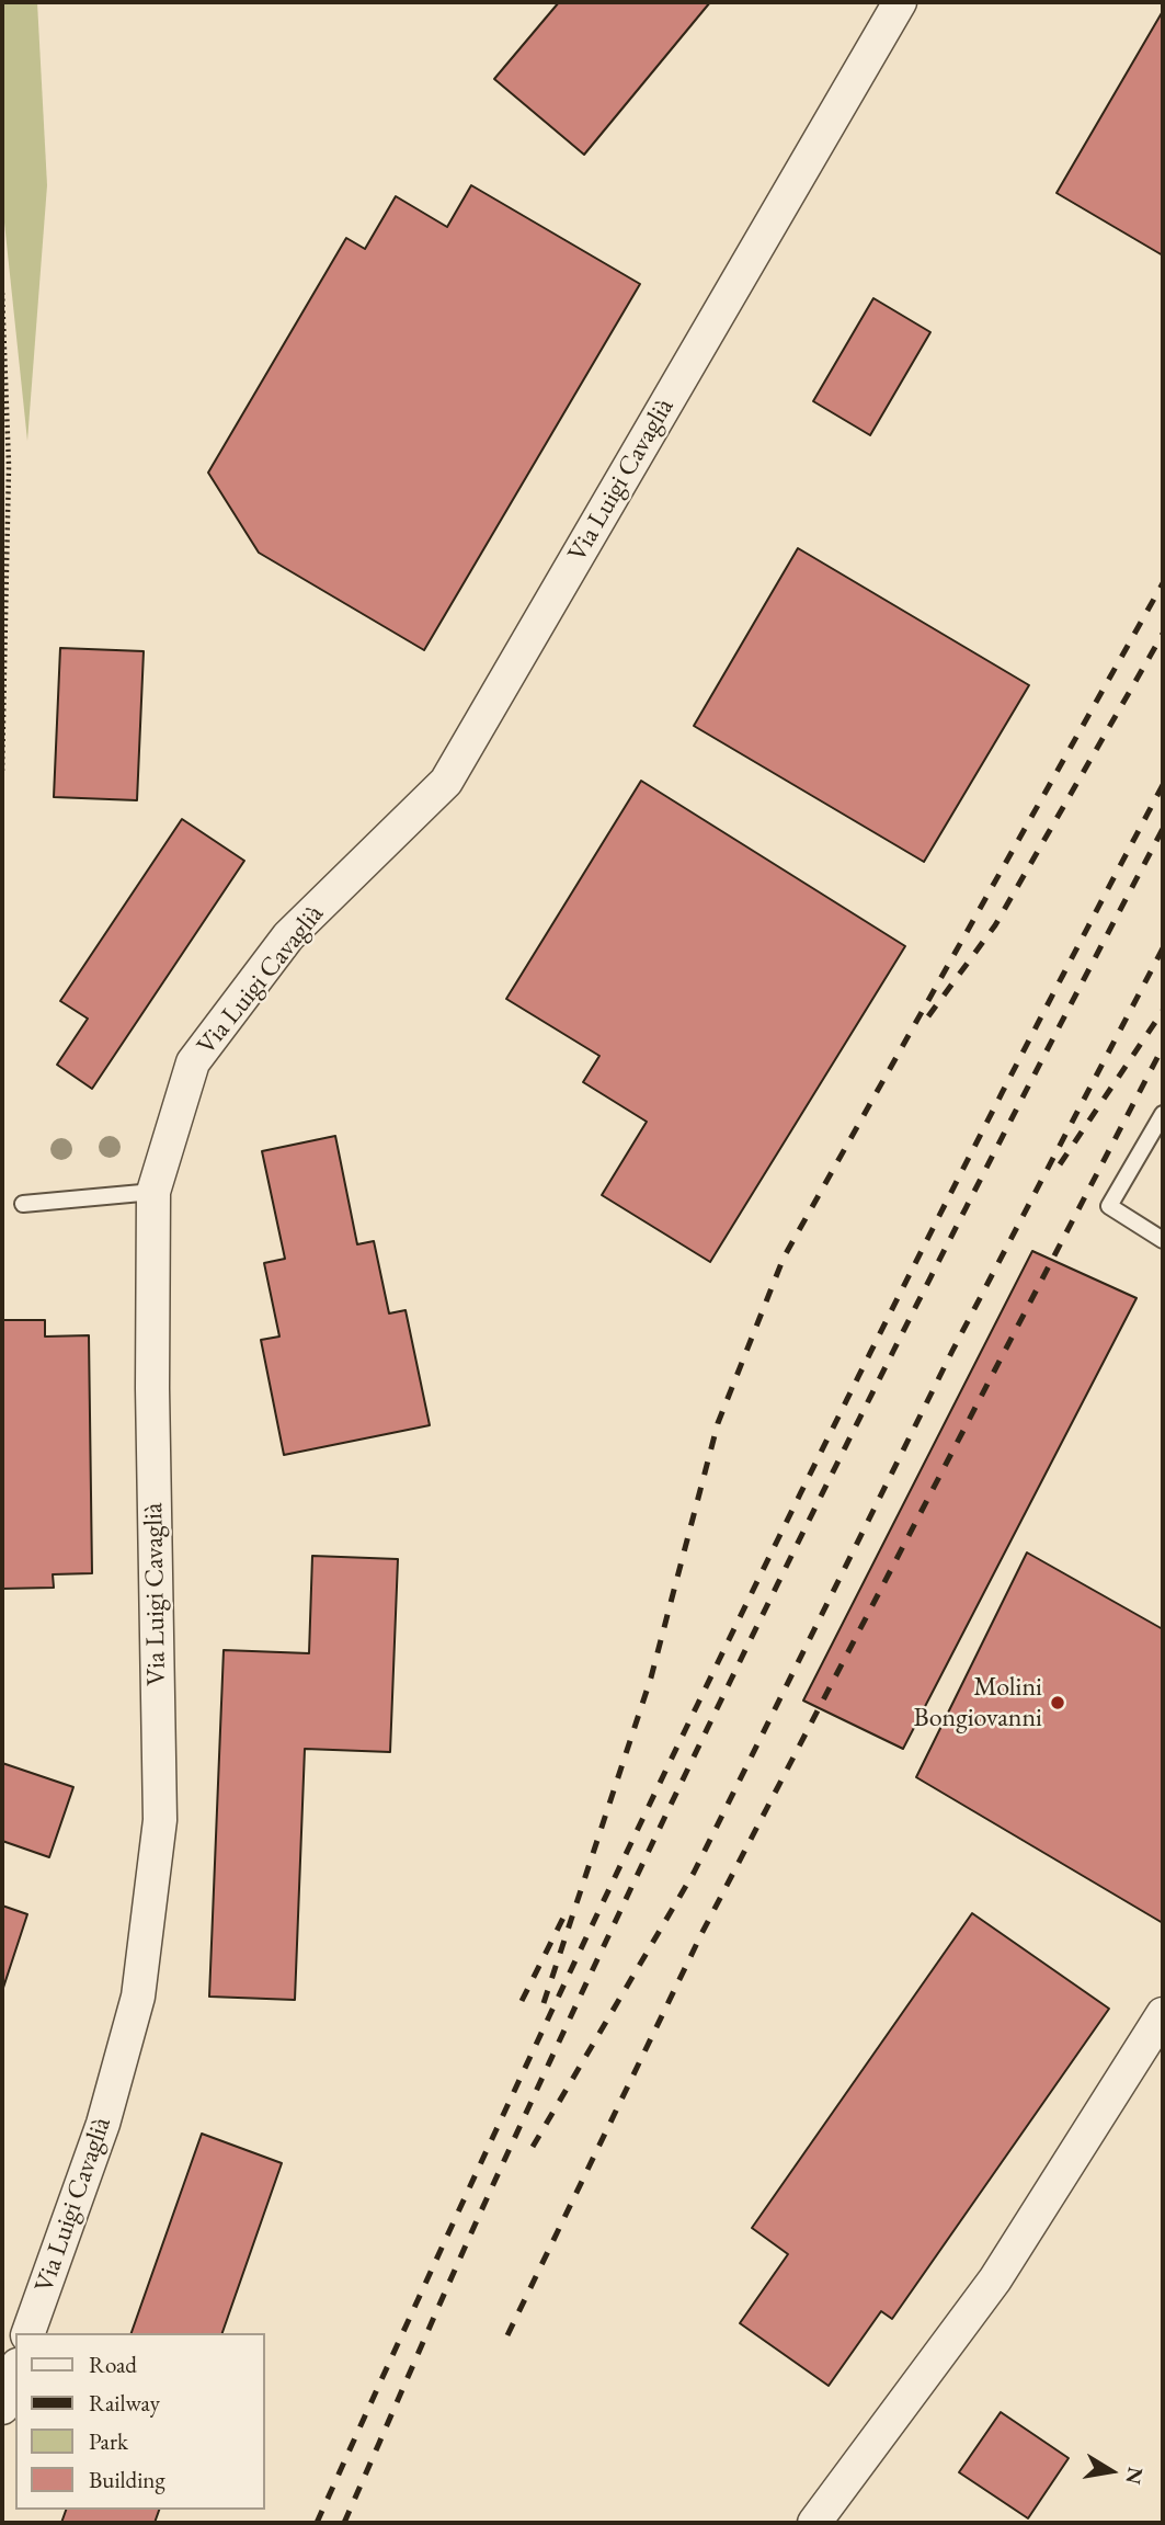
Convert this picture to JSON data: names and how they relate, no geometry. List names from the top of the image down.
{
  "streets": {
    "street": ["Via Luigi Cavaglià"]
  },
  "places": ["Molini Bongiovanni"],
  "legend": [
    "Road",
    "Railway",
    "Park",
    "Building"
  ],
  "north": "right"
}
